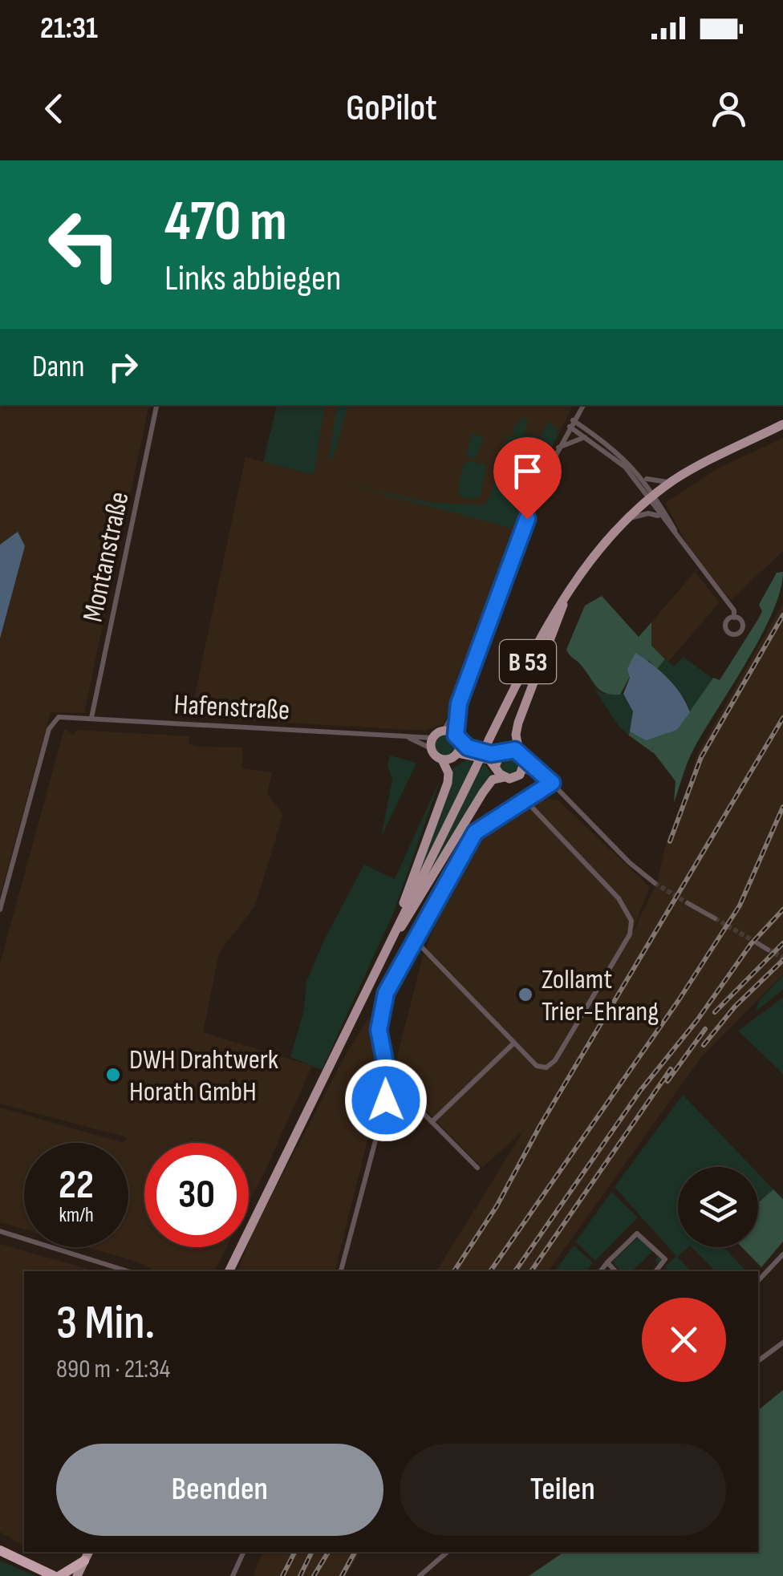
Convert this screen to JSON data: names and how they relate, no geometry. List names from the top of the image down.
{
  "streets": {
    "main road": ["B 53"],
    "street": ["Montanstraße", "Hafenstraße"]
  },
  "crossings": [
    ["Montanstraße", "Hafenstraße"]
  ],
  "places": ["Zollamt Trier-Ehrang", "DWH Drahtwerk Horath GmbH"],
  "page": {
    "status": "21:31",
    "header": "GoPilot",
    "turn": ["470 m", "Links abbiegen"],
    "then": "Dann",
    "speed": "22 km/h",
    "limit": "30",
    "heading": ["3 Min.", "890 m · 21:34"],
    "buttons": ["Beenden", "Teilen"]
  }
}
